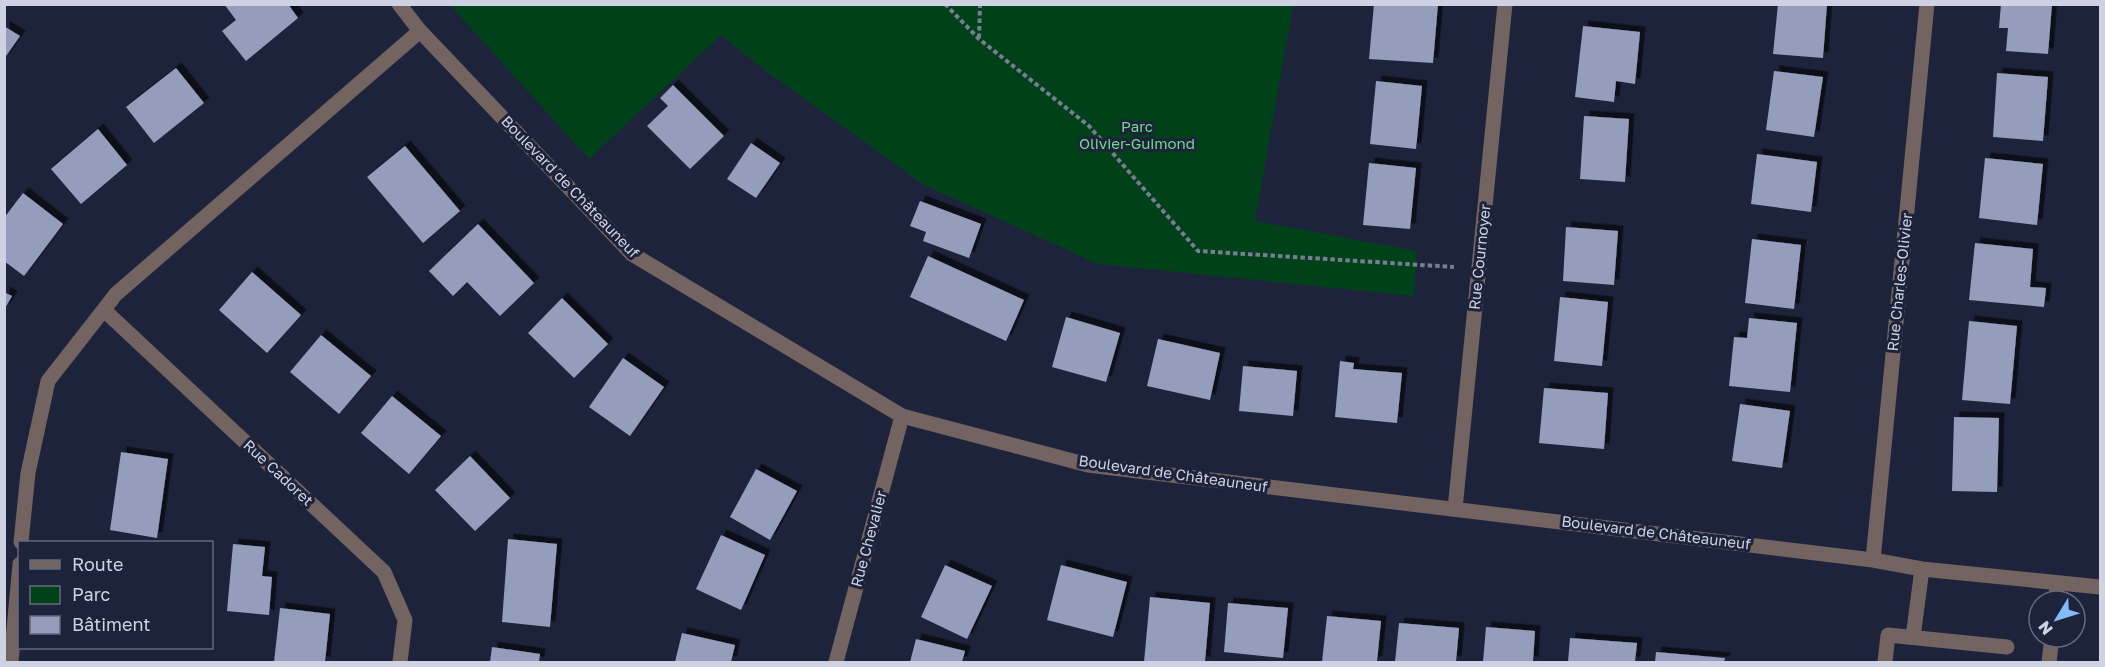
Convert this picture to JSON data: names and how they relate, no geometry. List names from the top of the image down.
{
  "streets": {
    "street": [
      "Boulevard de Châteauneuf",
      "Rue Cournoyer",
      "Rue Charles-Olivier",
      "Rue Cadoret",
      "Rue Chevalier"
    ]
  },
  "crossings": [
    ["Boulevard de Châteauneuf", "Rue Cournoyer"],
    ["Boulevard de Châteauneuf", "Rue Charles-Olivier"],
    ["Boulevard de Châteauneuf", "Rue Chevalier"]
  ],
  "parks": ["Parc Olivier-Guimond"],
  "legend": ["Route", "Parc", "Bâtiment"],
  "north": "bottom left"
}
